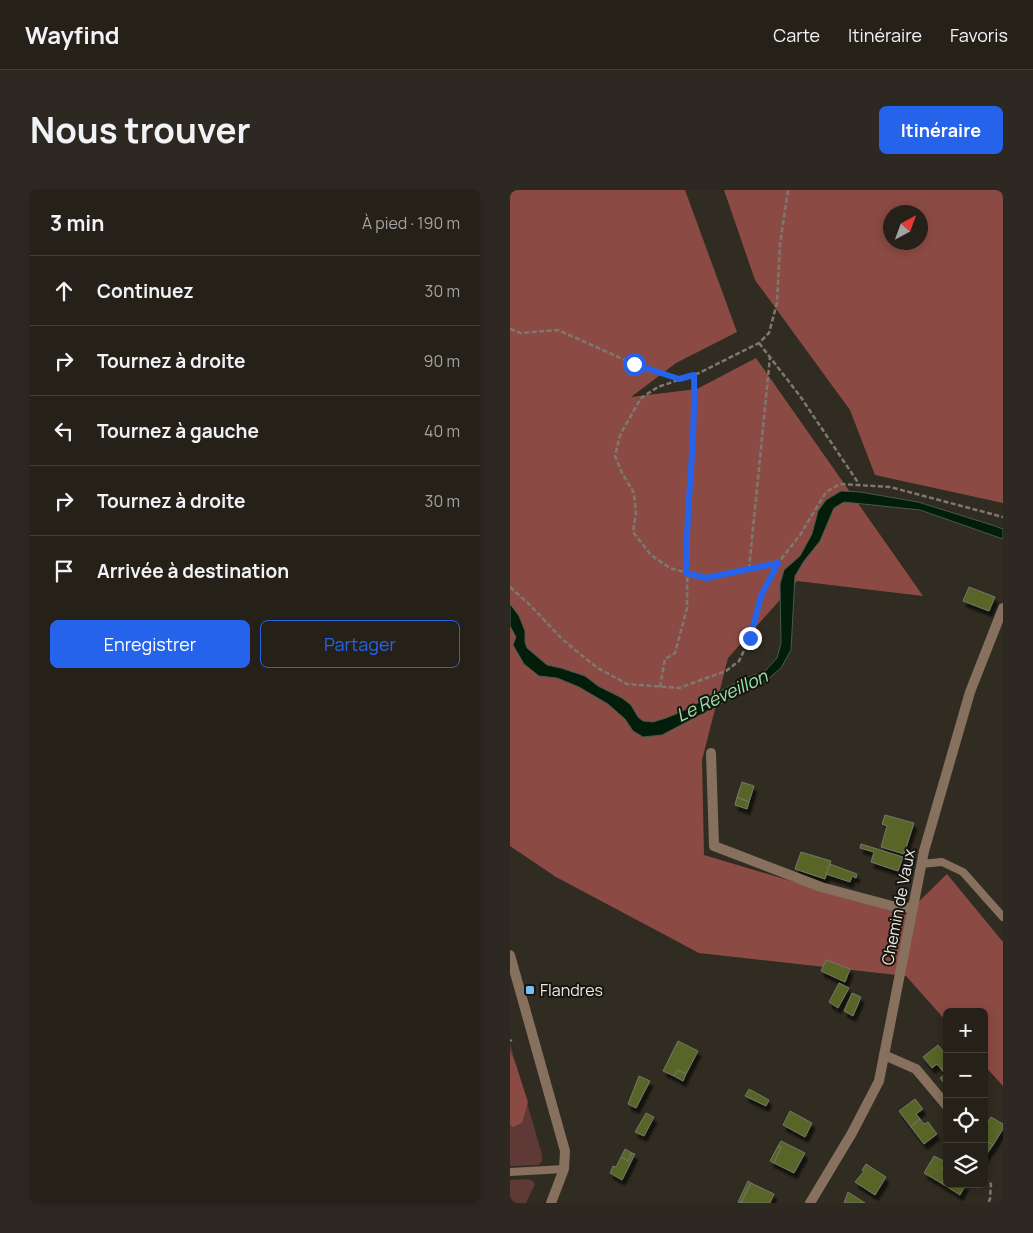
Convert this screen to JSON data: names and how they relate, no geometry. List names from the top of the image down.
{
  "streets": {
    "street": ["Chemin de Vaux"]
  },
  "water": ["Le Réveillon"],
  "places": {
    "transit": ["Flandres"]
  },
  "north": "top right",
  "page": {
    "header": "Wayfind",
    "nav": ["Carte", "Itinéraire", "Favoris"],
    "title": "Nous trouver",
    "buttons": [
      "Itinéraire",
      ["Enregistrer", "Partager"]
    ],
    "heading": ["3 min", "À pied · 190 m"],
    "list": [
      ["Continuez", "30 m"],
      ["Tournez à droite", "90 m"],
      ["Tournez à gauche", "40 m"],
      ["Tournez à droite", "30 m"],
      "Arrivée à destination"
    ],
    "map_buttons": ["+", "−"]
  }
}
